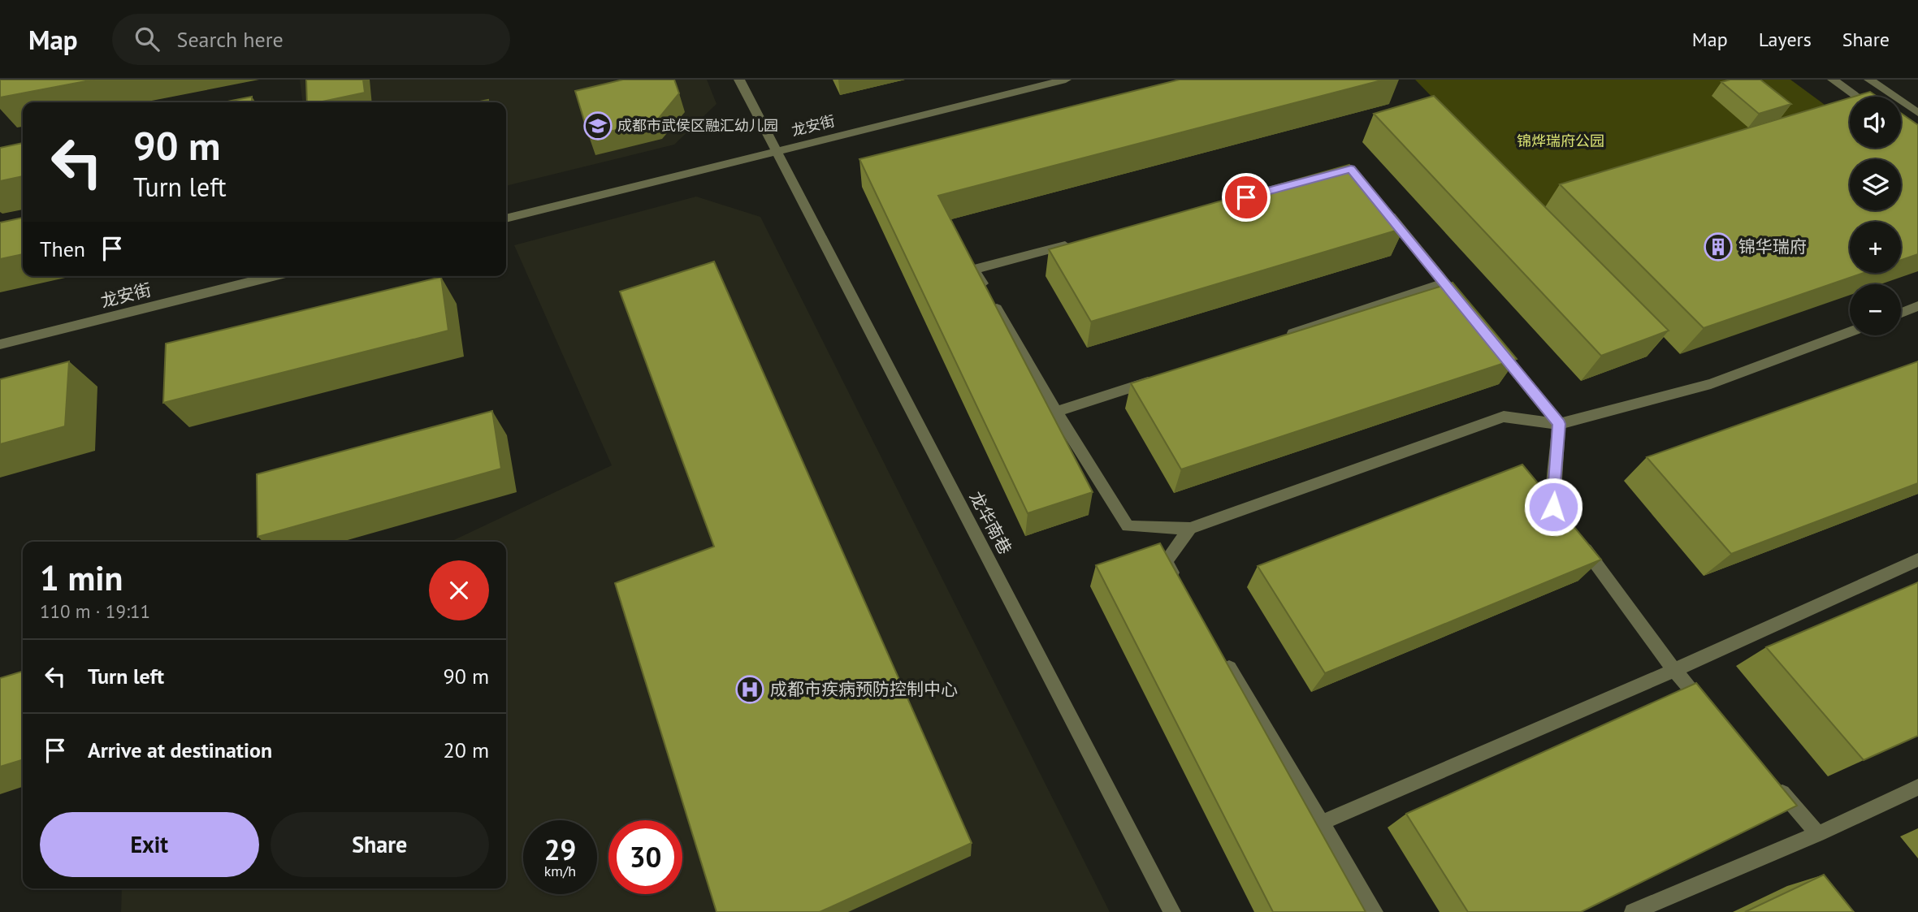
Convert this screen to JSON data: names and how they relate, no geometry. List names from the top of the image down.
{
  "streets": {
    "street": ["龙安街", "龙华南巷"]
  },
  "crossings": [
    ["龙安街", "龙华南巷"]
  ],
  "parks": ["锦烨瑞府公园"],
  "places": {
    "school or university": ["成都市武侯区融汇幼儿园"],
    "building": ["锦华瑞府"],
    "hospital": ["成都市疾病预防控制中心"]
  },
  "page": {
    "header": "Map",
    "search": "Search here",
    "nav": ["Map", "Layers", "Share"],
    "map_buttons": ["+", "−"],
    "turn": ["90 m", "Turn left"],
    "then": "Then",
    "heading": ["1 min", "110 m · 19:11"],
    "list": [
      {
        "name": "Turn left",
        "value": "90 m"
      },
      {
        "name": "Arrive at destination",
        "value": "20 m"
      }
    ],
    "buttons": ["Exit", "Share"],
    "speed": "29 km/h",
    "limit": "30"
  }
}
